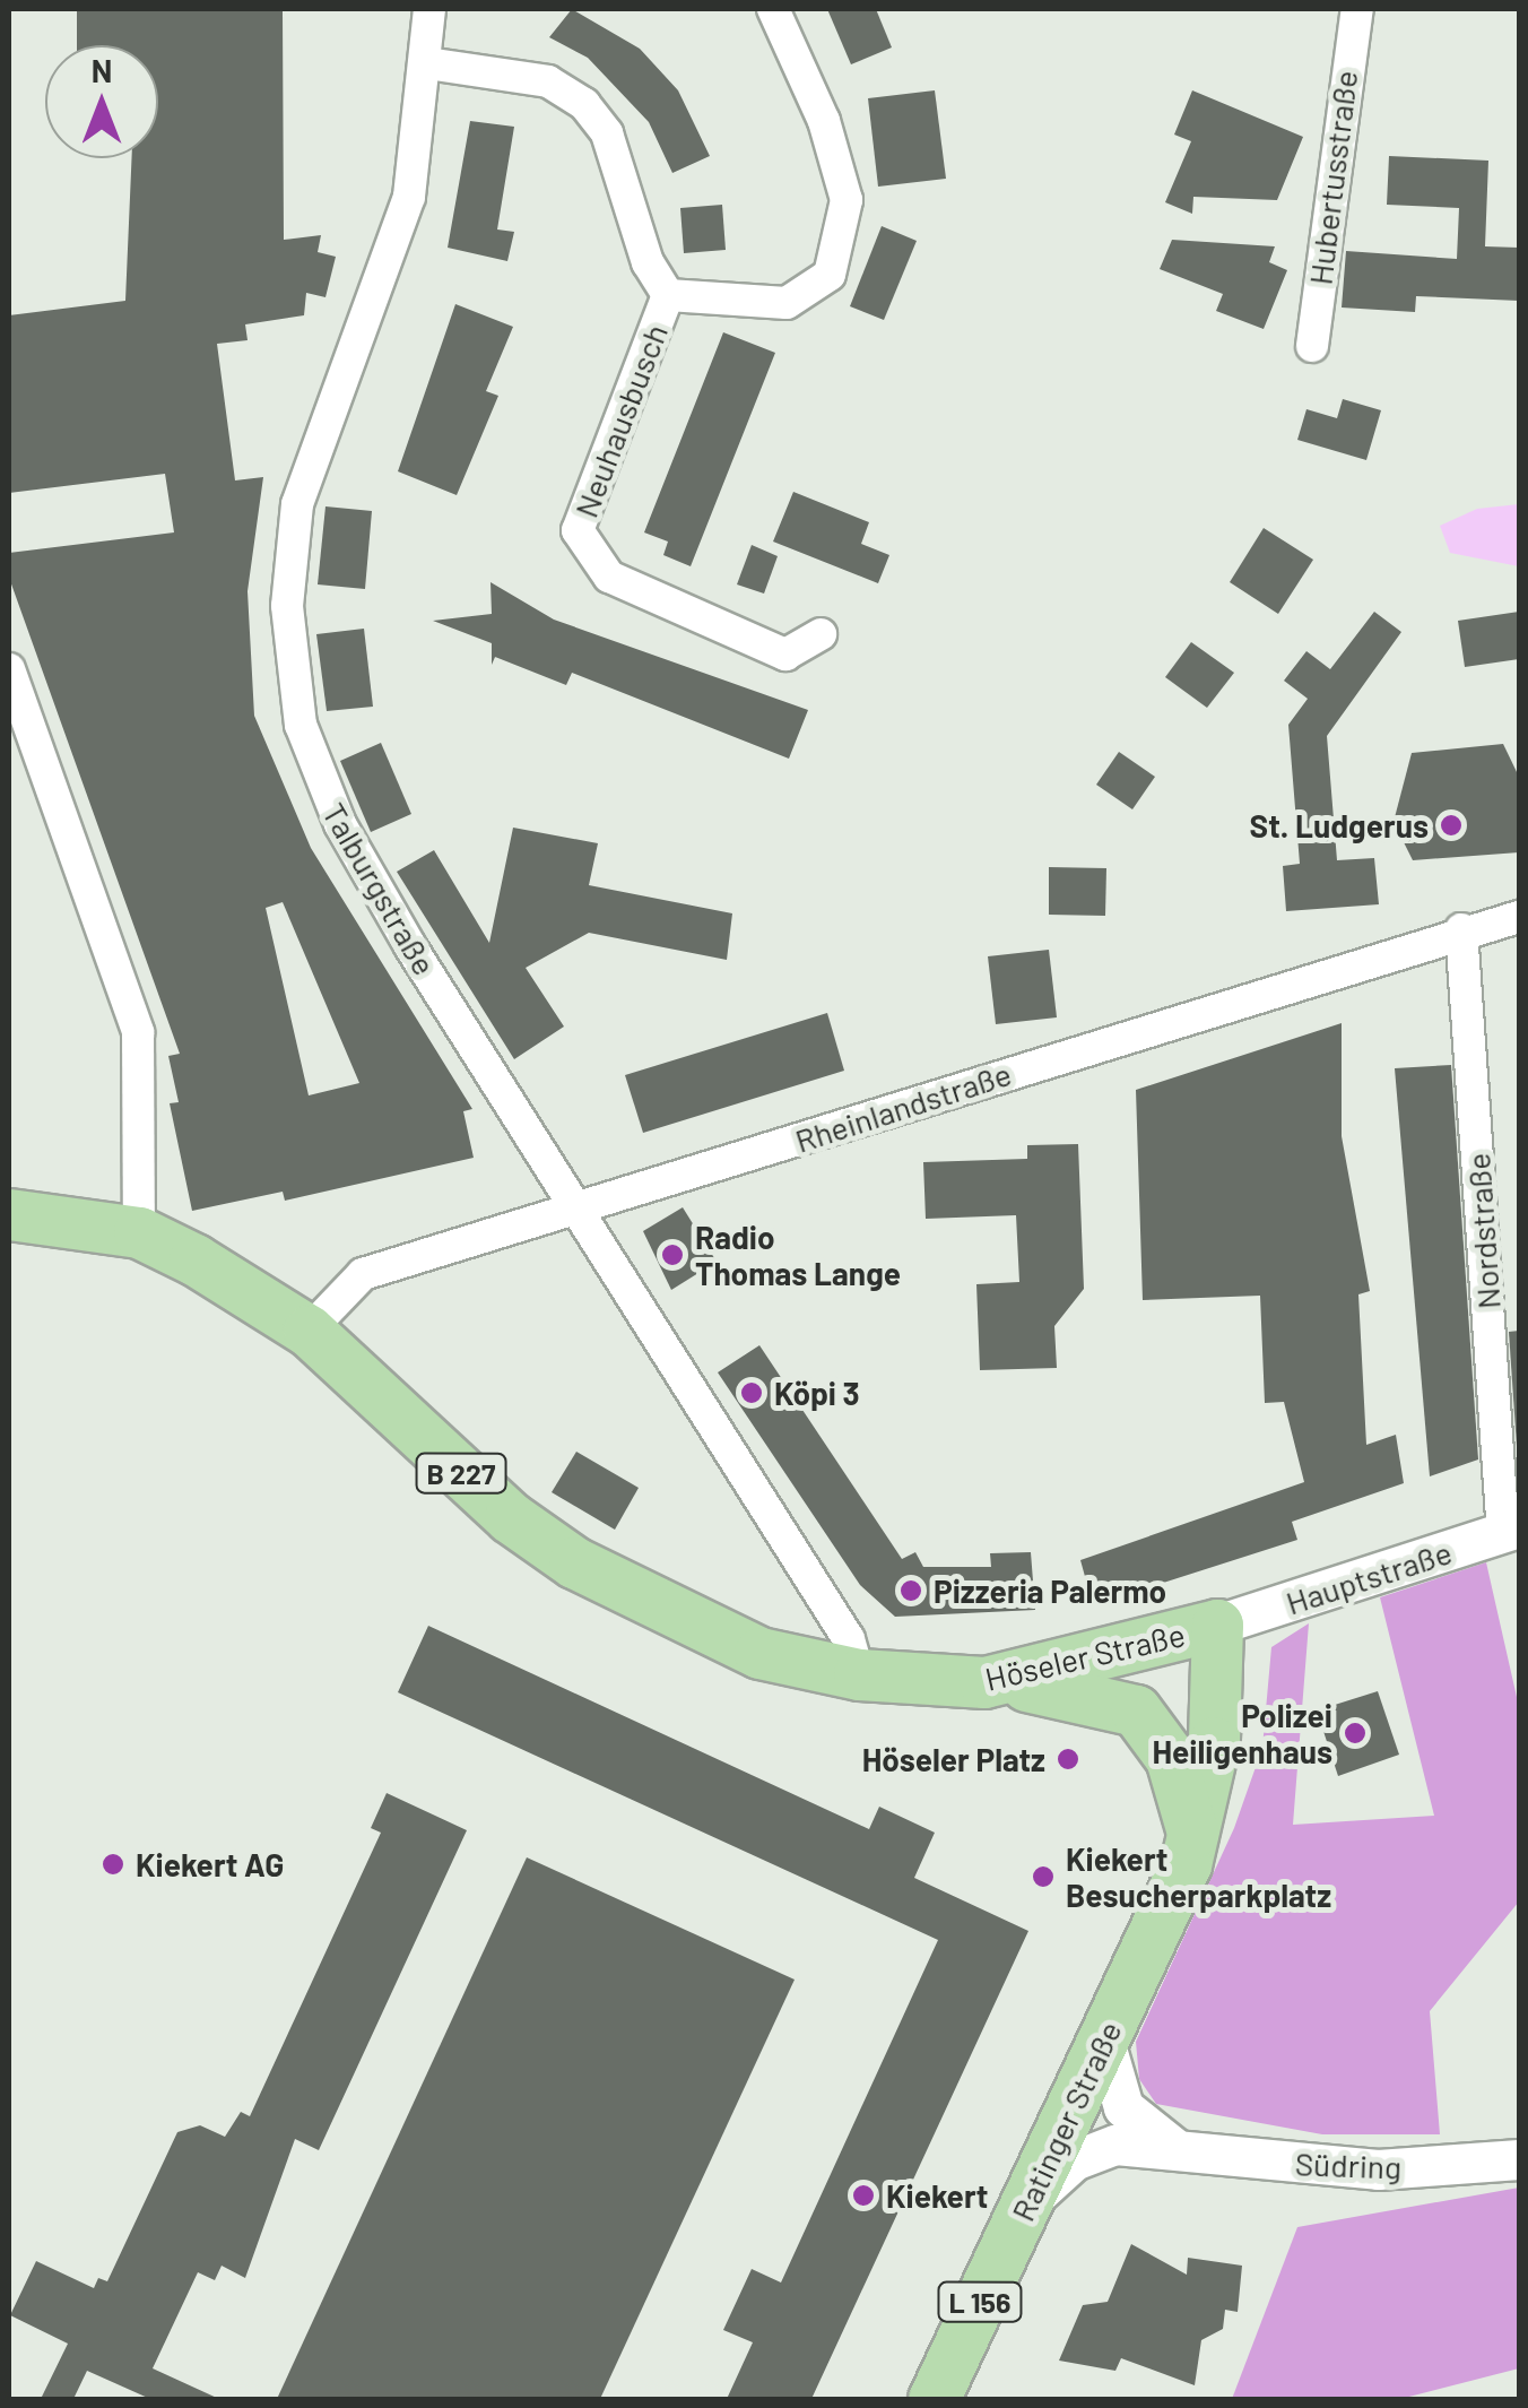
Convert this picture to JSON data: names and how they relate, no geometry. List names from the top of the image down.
{
  "streets": {
    "main road": [
      "B 227",
      "Höseler Straße",
      "Ratinger Straße",
      "L 156"
    ],
    "street": [
      "Hubertusstraße",
      "Neuhausbusch",
      "Talburgstraße",
      "Rheinlandstraße",
      "Nordstraße",
      "Hauptstraße",
      "Südring"
    ]
  },
  "crossings": [
    ["Talburgstraße", "Rheinlandstraße"],
    ["Talburgstraße", "Höseler Straße"],
    ["Rheinlandstraße", "Nordstraße"],
    ["Rheinlandstraße", "Höseler Straße"],
    ["Nordstraße", "Hauptstraße"],
    ["B 227", "Höseler Straße"],
    ["B 227", "Ratinger Straße"],
    ["Hauptstraße", "Höseler Straße"],
    ["Hauptstraße", "Ratinger Straße"],
    ["Höseler Straße", "Ratinger Straße"],
    ["Ratinger Straße", "Südring"]
  ],
  "places": [
    "St. Ludgerus",
    "Radio Thomas Lange",
    "Köpi 3",
    "Pizzeria Palermo",
    "Polizei Heiligenhaus",
    "Höseler Platz",
    "Kiekert AG",
    "Kiekert Besucherparkplatz",
    "Kiekert"
  ],
  "north": "top"
}
